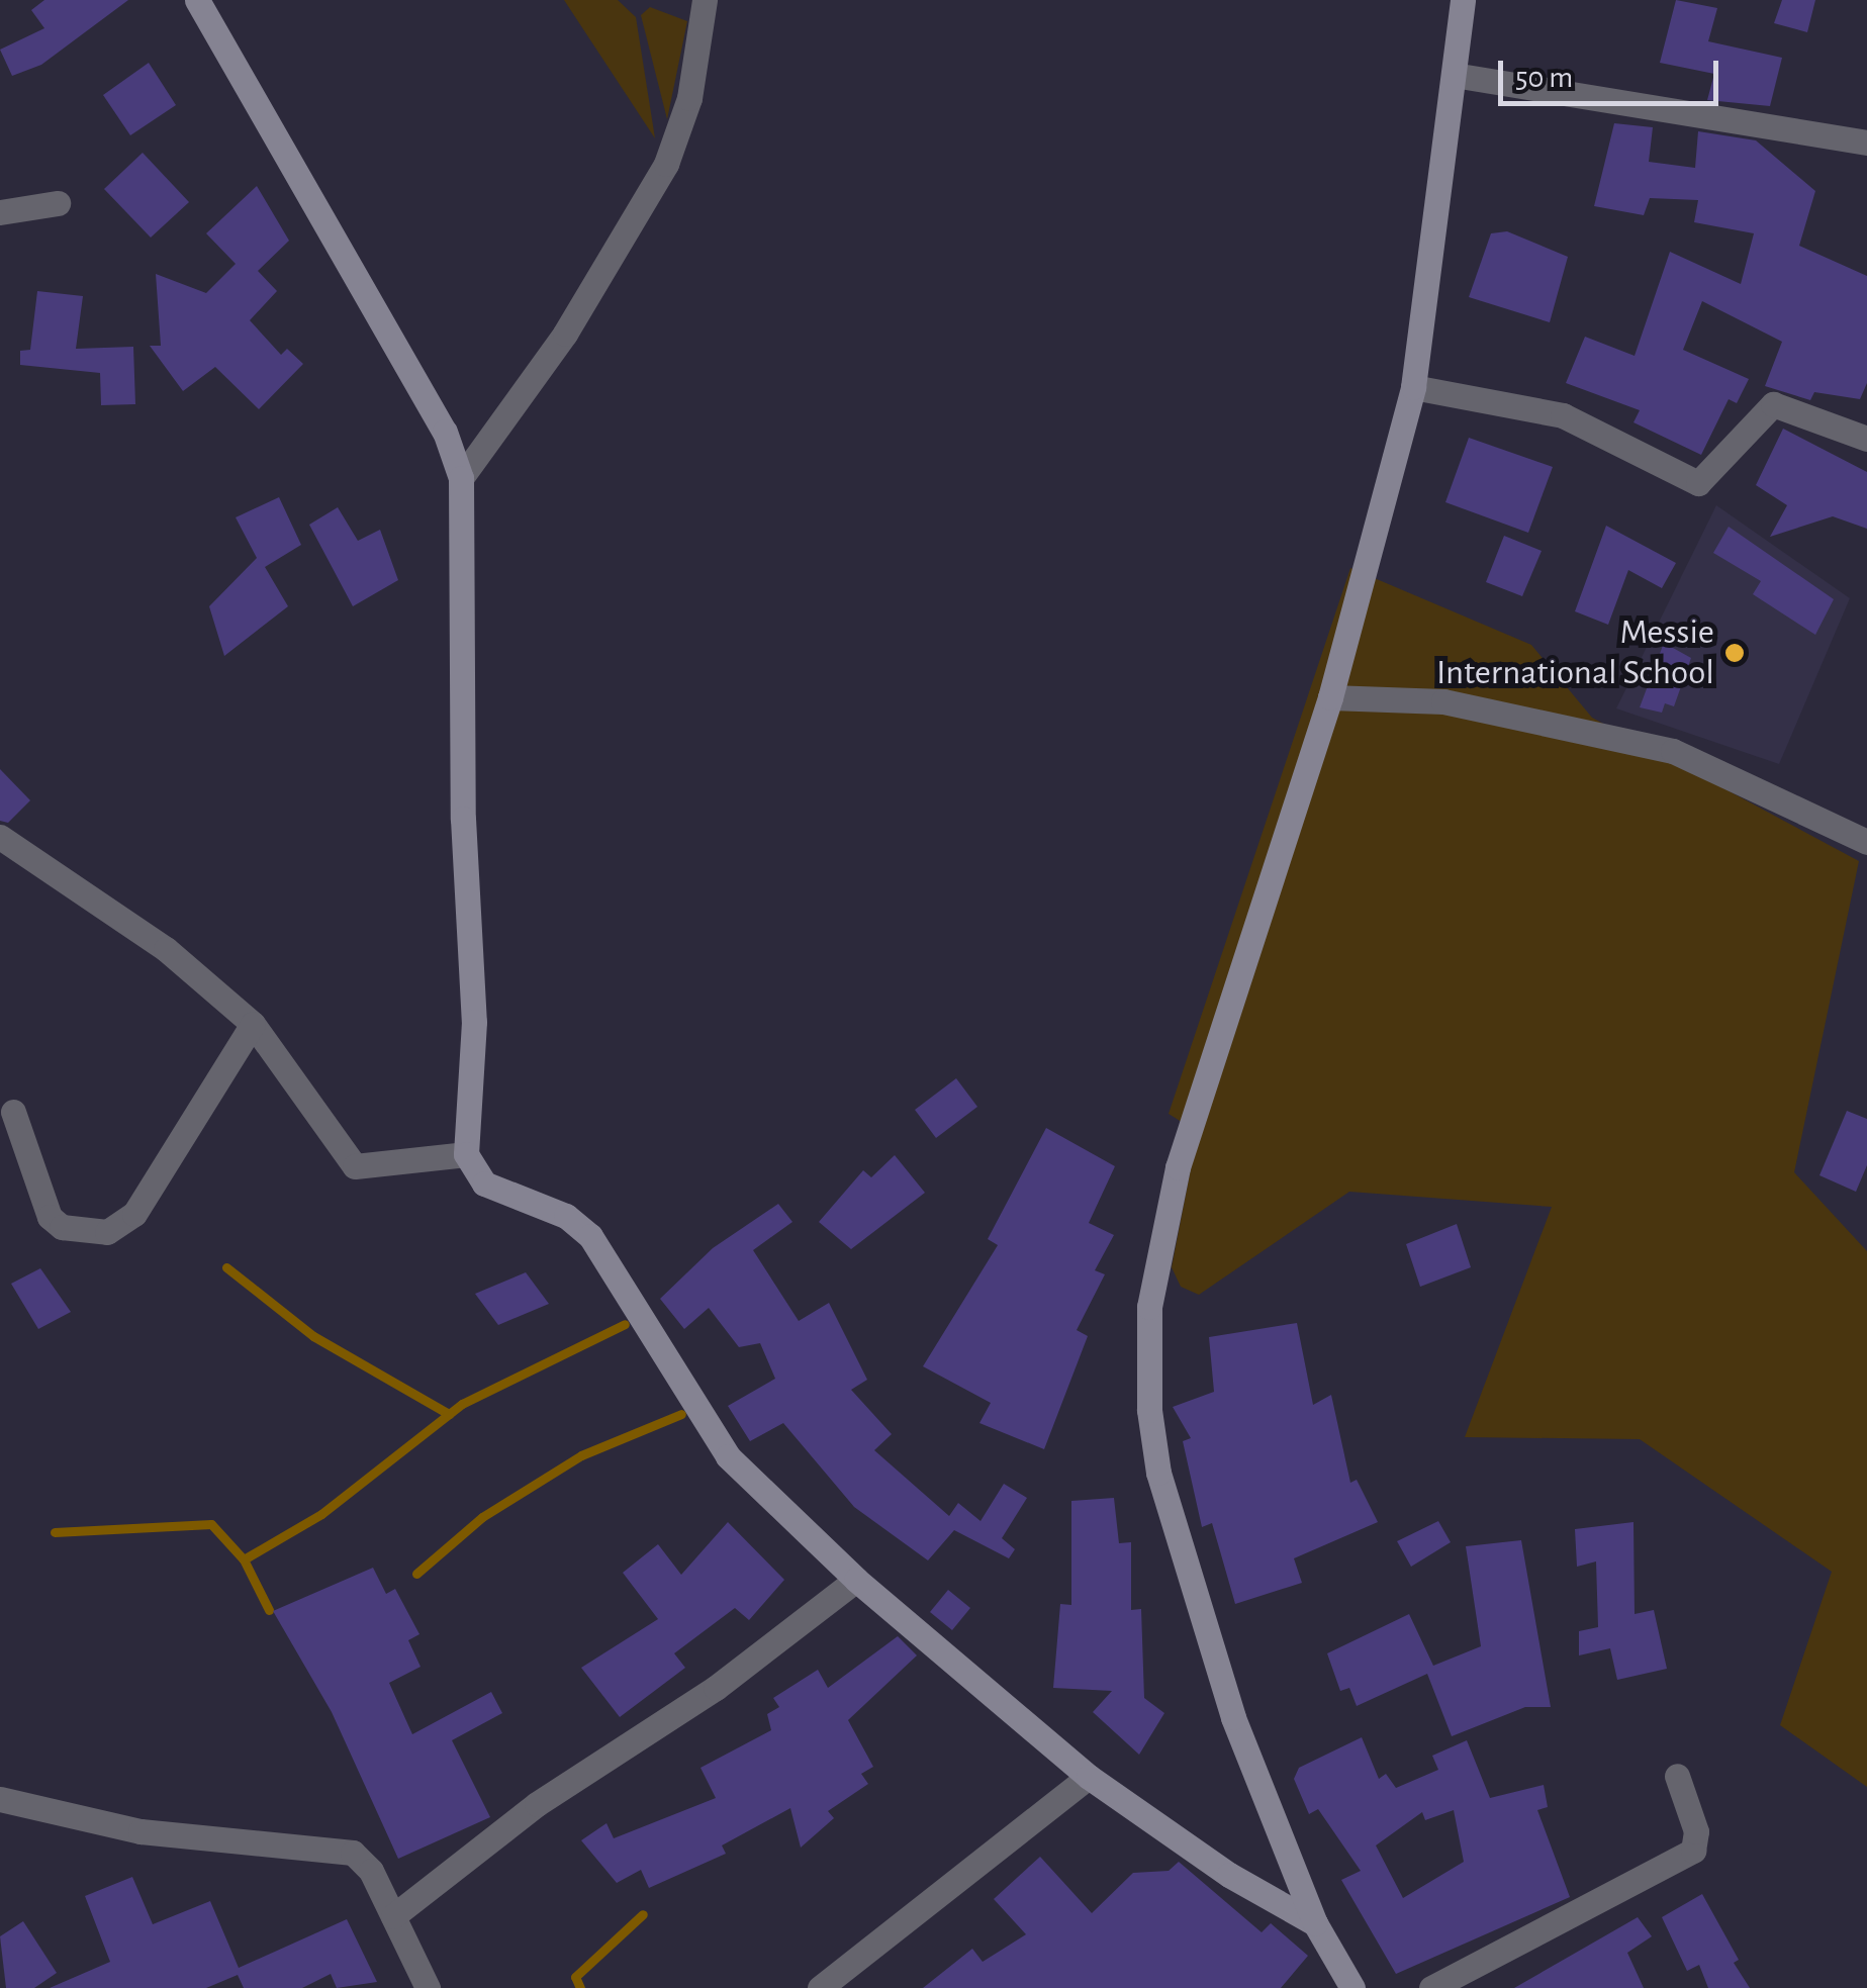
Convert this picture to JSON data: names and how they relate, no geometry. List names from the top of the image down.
{
  "places": ["Messie International School"],
  "scale_bar": "50 m"
}
